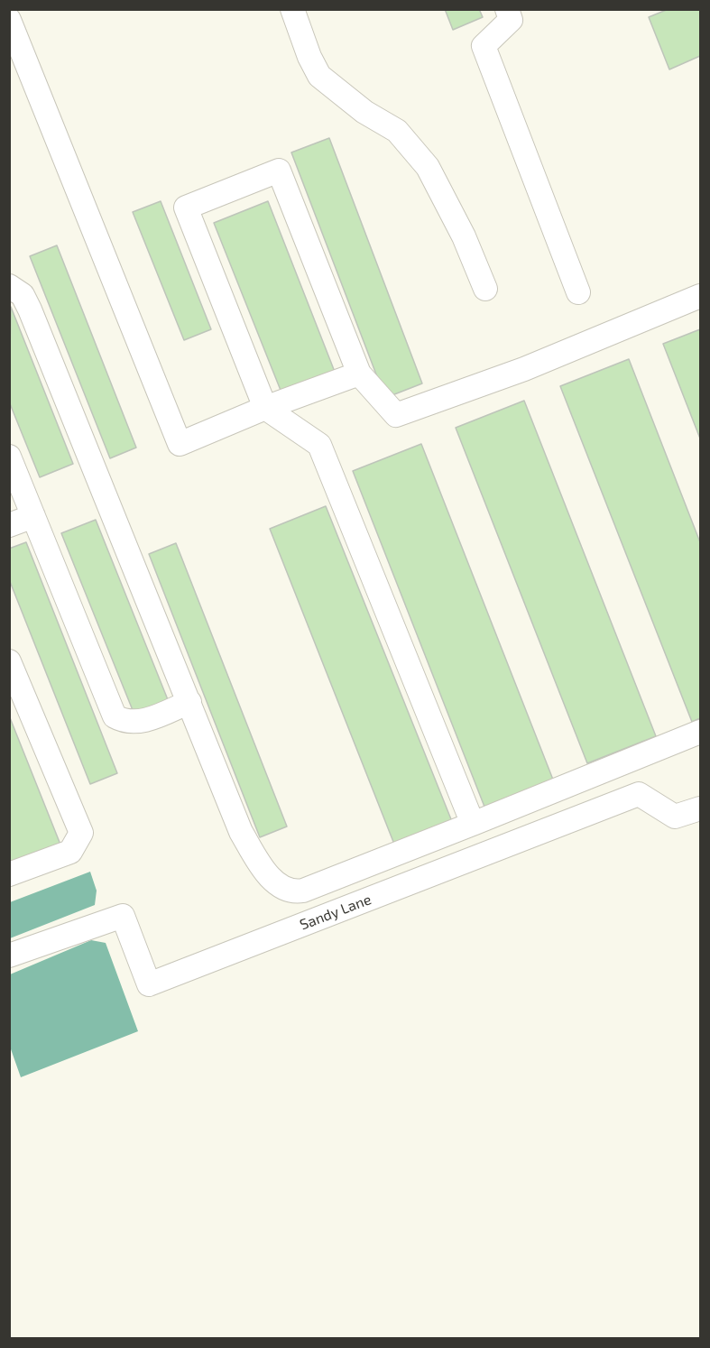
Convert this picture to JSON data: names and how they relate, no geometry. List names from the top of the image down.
{
  "streets": {
    "street": ["Sandy Lane"]
  }
}
